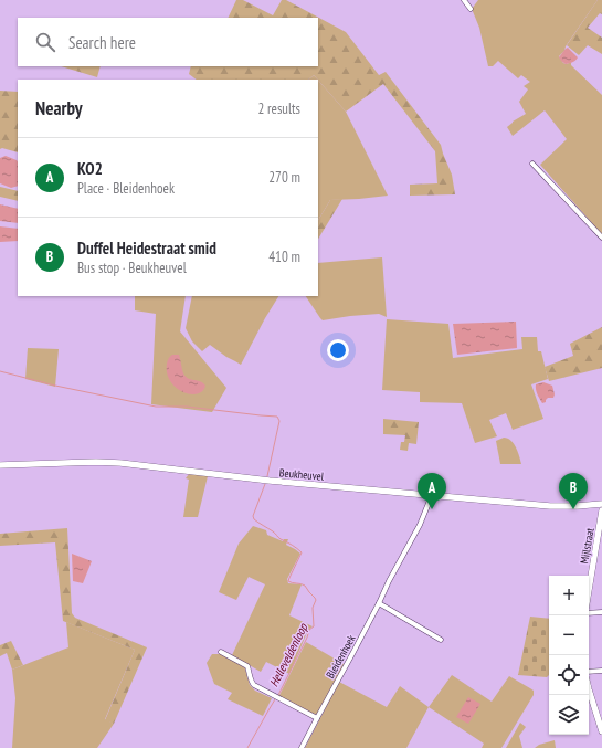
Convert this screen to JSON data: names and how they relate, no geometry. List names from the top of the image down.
{
  "streets": {
    "street": ["Beukheuvel", "Mijlstraat", "Bleidenhoek"]
  },
  "crossings": [
    ["Beukheuvel", "Bleidenhoek"]
  ],
  "water": ["Helleveldenloop"],
  "page": {
    "search": "Search here",
    "heading": ["Nearby", "2 results"],
    "list": [
      {
        "mark": "A",
        "name": "KO2",
        "note": "Place · Bleidenhoek",
        "value": "270 m"
      },
      {
        "mark": "B",
        "name": "Duffel Heidestraat smid",
        "note": "Bus stop · Beukheuvel",
        "value": "410 m"
      }
    ],
    "pins": ["A", "B"],
    "map_buttons": ["+", "−"]
  }
}
